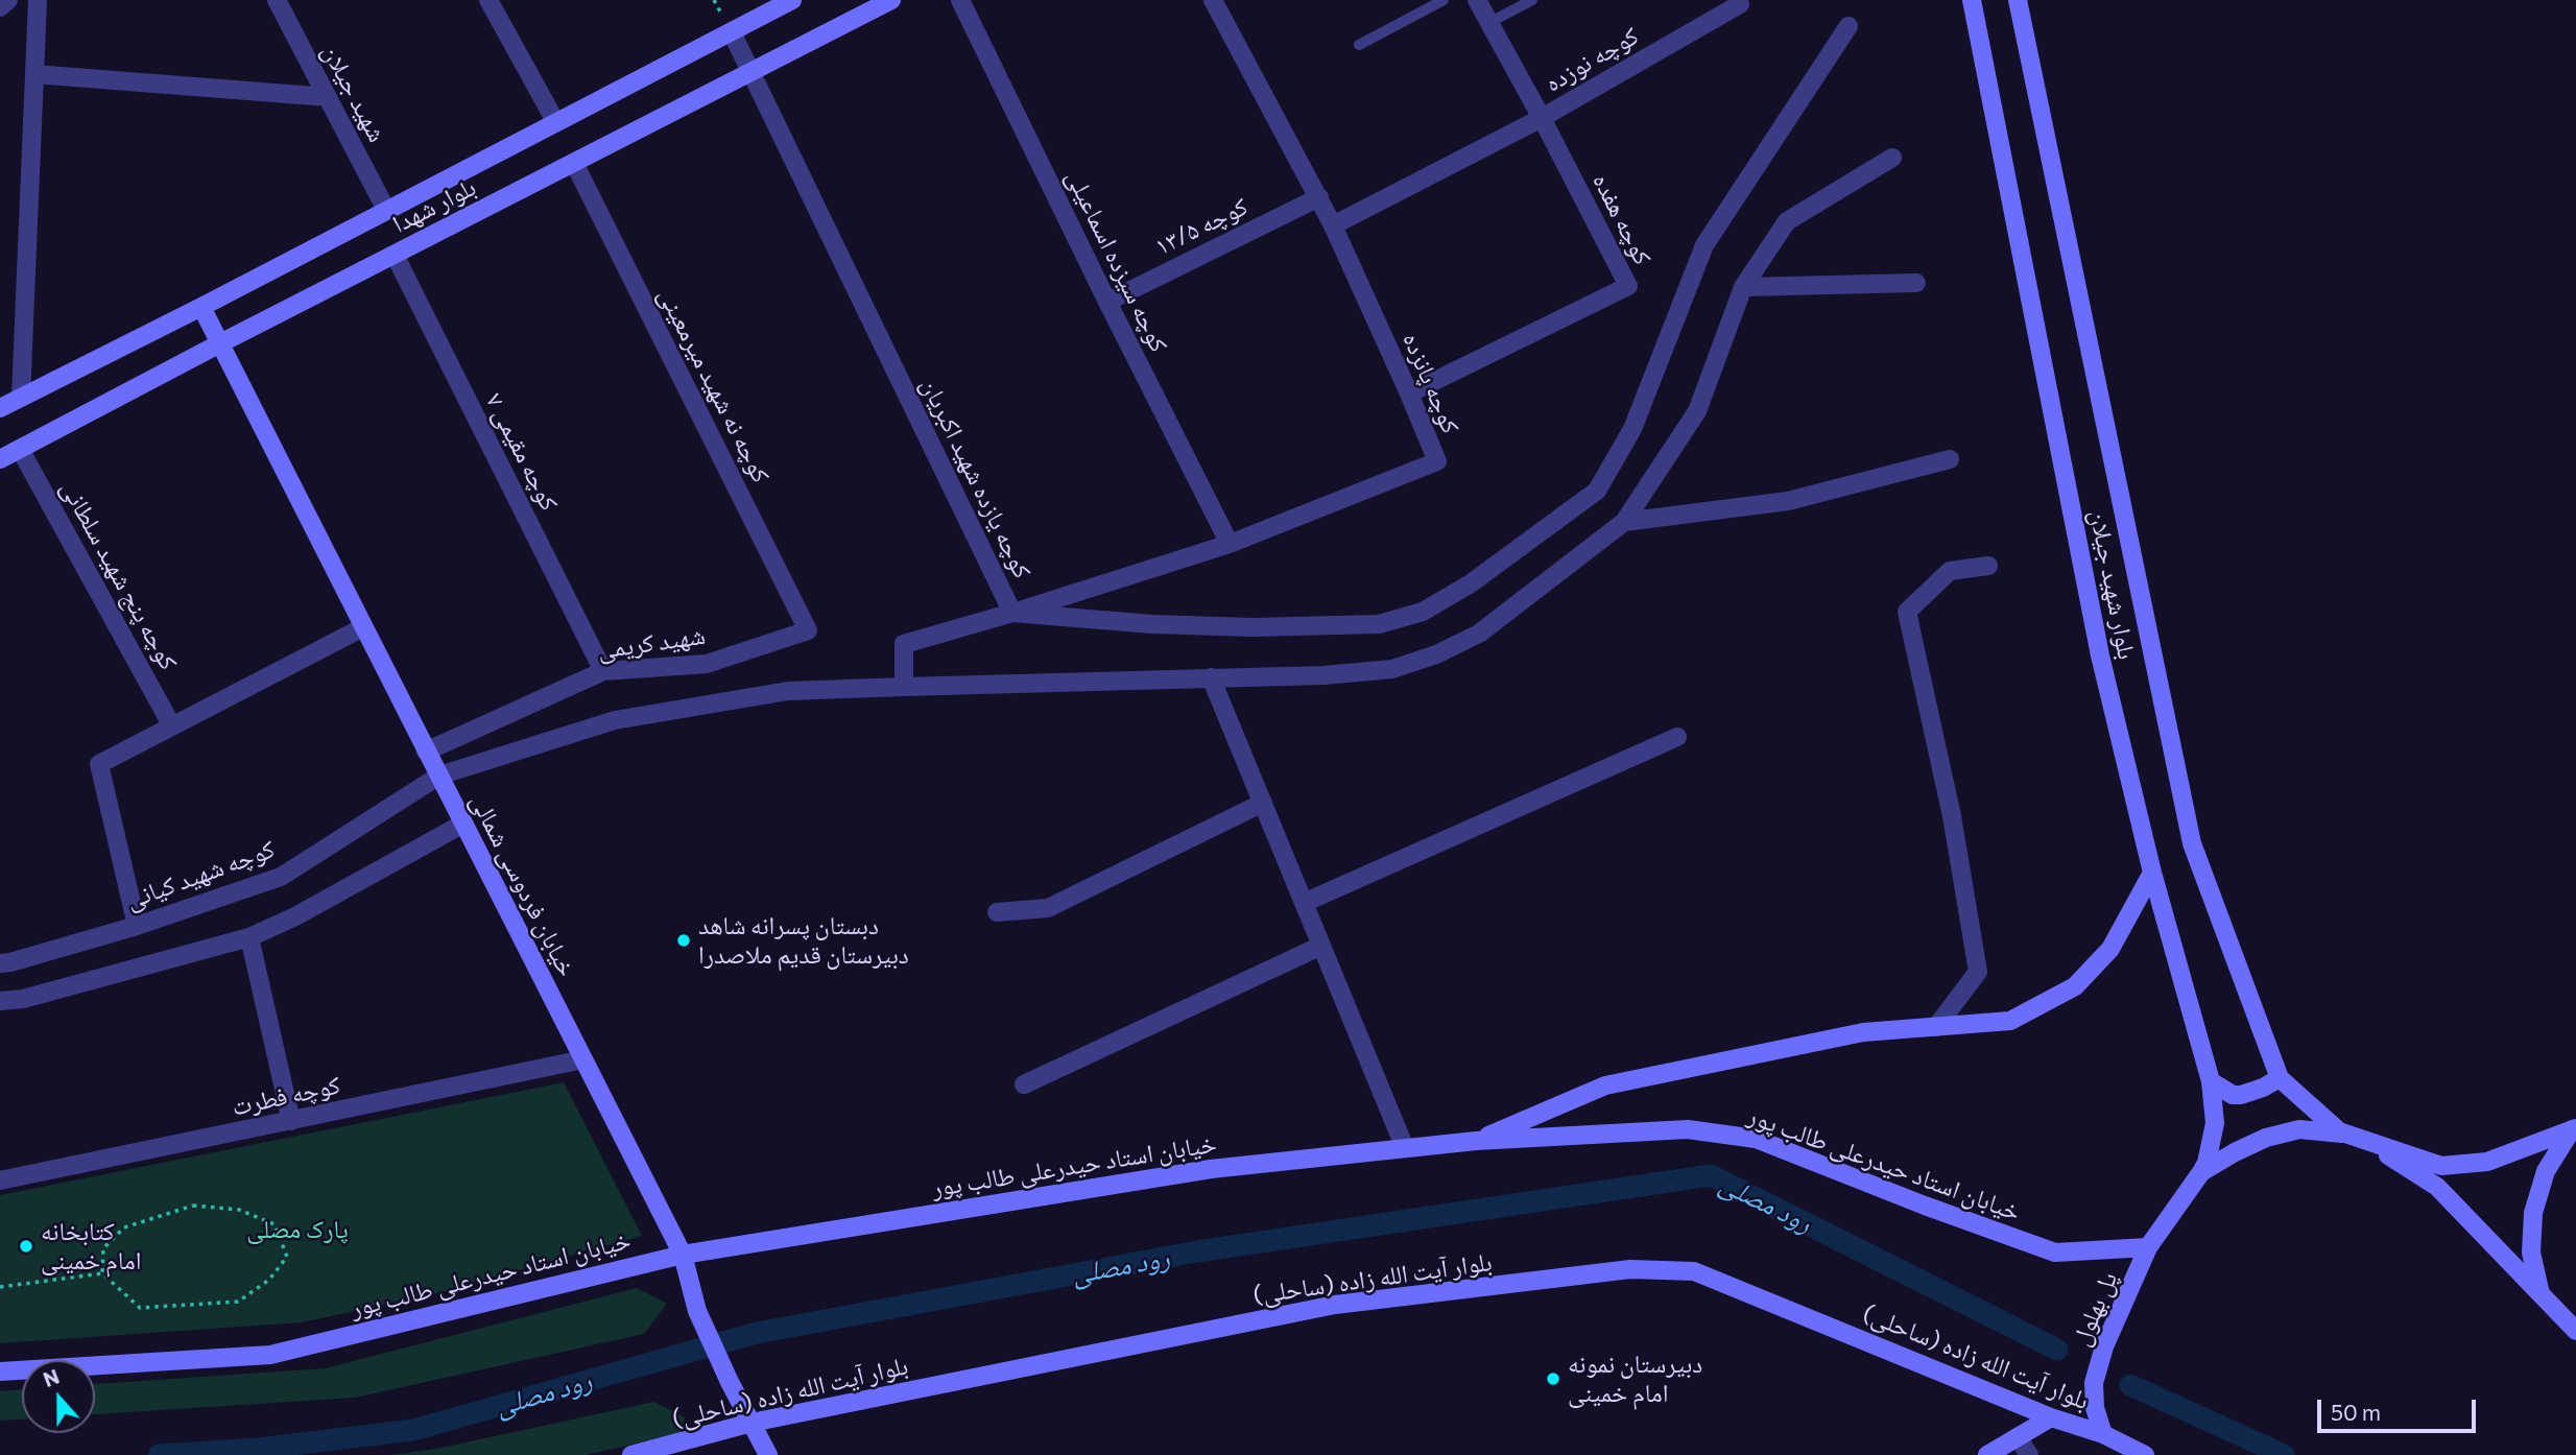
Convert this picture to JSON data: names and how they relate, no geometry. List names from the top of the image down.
{
  "streets": {
    "main road": [
      "بلوار شهدا",
      "بلوار شهید جیلان",
      "خیابان فردوسی شمالی",
      "خیابان استاد حیدرعلی طالب پور",
      "بلوار آیت الله زاده (ساحلی)",
      "پل بهلول"
    ],
    "street": [
      "کوچه نوزده",
      "شهید جیلان",
      "کوچه هفده",
      "کوچه ۱۳/۵",
      "کوچه سیزده اسماعیلی",
      "کوچه پانزده",
      "کوچه نه شهید میرمعینی",
      "کوچه مقیمی ۷",
      "کوچه یازده شهید اکبریان",
      "کوچه پنج شهید سلطانی",
      "شهید کریمی",
      "کوچه شهید کیانی",
      "کوچه فطرت"
    ]
  },
  "crossings": [
    ["کوچه نوزده", "کوچه هفده"],
    ["کوچه نوزده", "کوچه پانزده"],
    ["شهید جیلان", "بلوار شهدا"],
    ["بلوار شهدا", "کوچه نه شهید میرمعینی"],
    ["بلوار شهدا", "کوچه مقیمی ۷"],
    ["بلوار شهدا", "کوچه یازده شهید اکبریان"],
    ["بلوار شهدا", "کوچه پنج شهید سلطانی"],
    ["بلوار شهدا", "خیابان فردوسی شمالی"],
    ["کوچه هفده", "کوچه پانزده"],
    ["کوچه ۱۳/۵", "کوچه سیزده اسماعیلی"],
    ["کوچه ۱۳/۵", "کوچه پانزده"],
    ["کوچه سیزده اسماعیلی", "کوچه پانزده"],
    ["کوچه پانزده", "کوچه یازده شهید اکبریان"],
    ["کوچه نه شهید میرمعینی", "شهید کریمی"],
    ["کوچه مقیمی ۷", "شهید کریمی"],
    ["بلوار شهید جیلان", "پل بهلول"],
    ["شهید کریمی", "خیابان فردوسی شمالی"],
    ["کوچه شهید کیانی", "خیابان فردوسی شمالی"],
    ["خیابان فردوسی شمالی", "کوچه فطرت"],
    ["خیابان فردوسی شمالی", "خیابان استاد حیدرعلی طالب پور"],
    ["خیابان فردوسی شمالی", "بلوار آیت الله زاده (ساحلی)"],
    ["خیابان استاد حیدرعلی طالب پور", "پل بهلول"],
    ["بلوار آیت الله زاده (ساحلی)", "پل بهلول"]
  ],
  "water": ["رود مصلی"],
  "parks": ["پارک مصلی"],
  "places": ["دبستان پسرانه شاهد دبیرستان قدیم ملاصدرا", "کتابخانه امام خمینی", "دبیرستان نمونه امام خمینی"],
  "scale_bar": "50 m",
  "north": "top"
}
